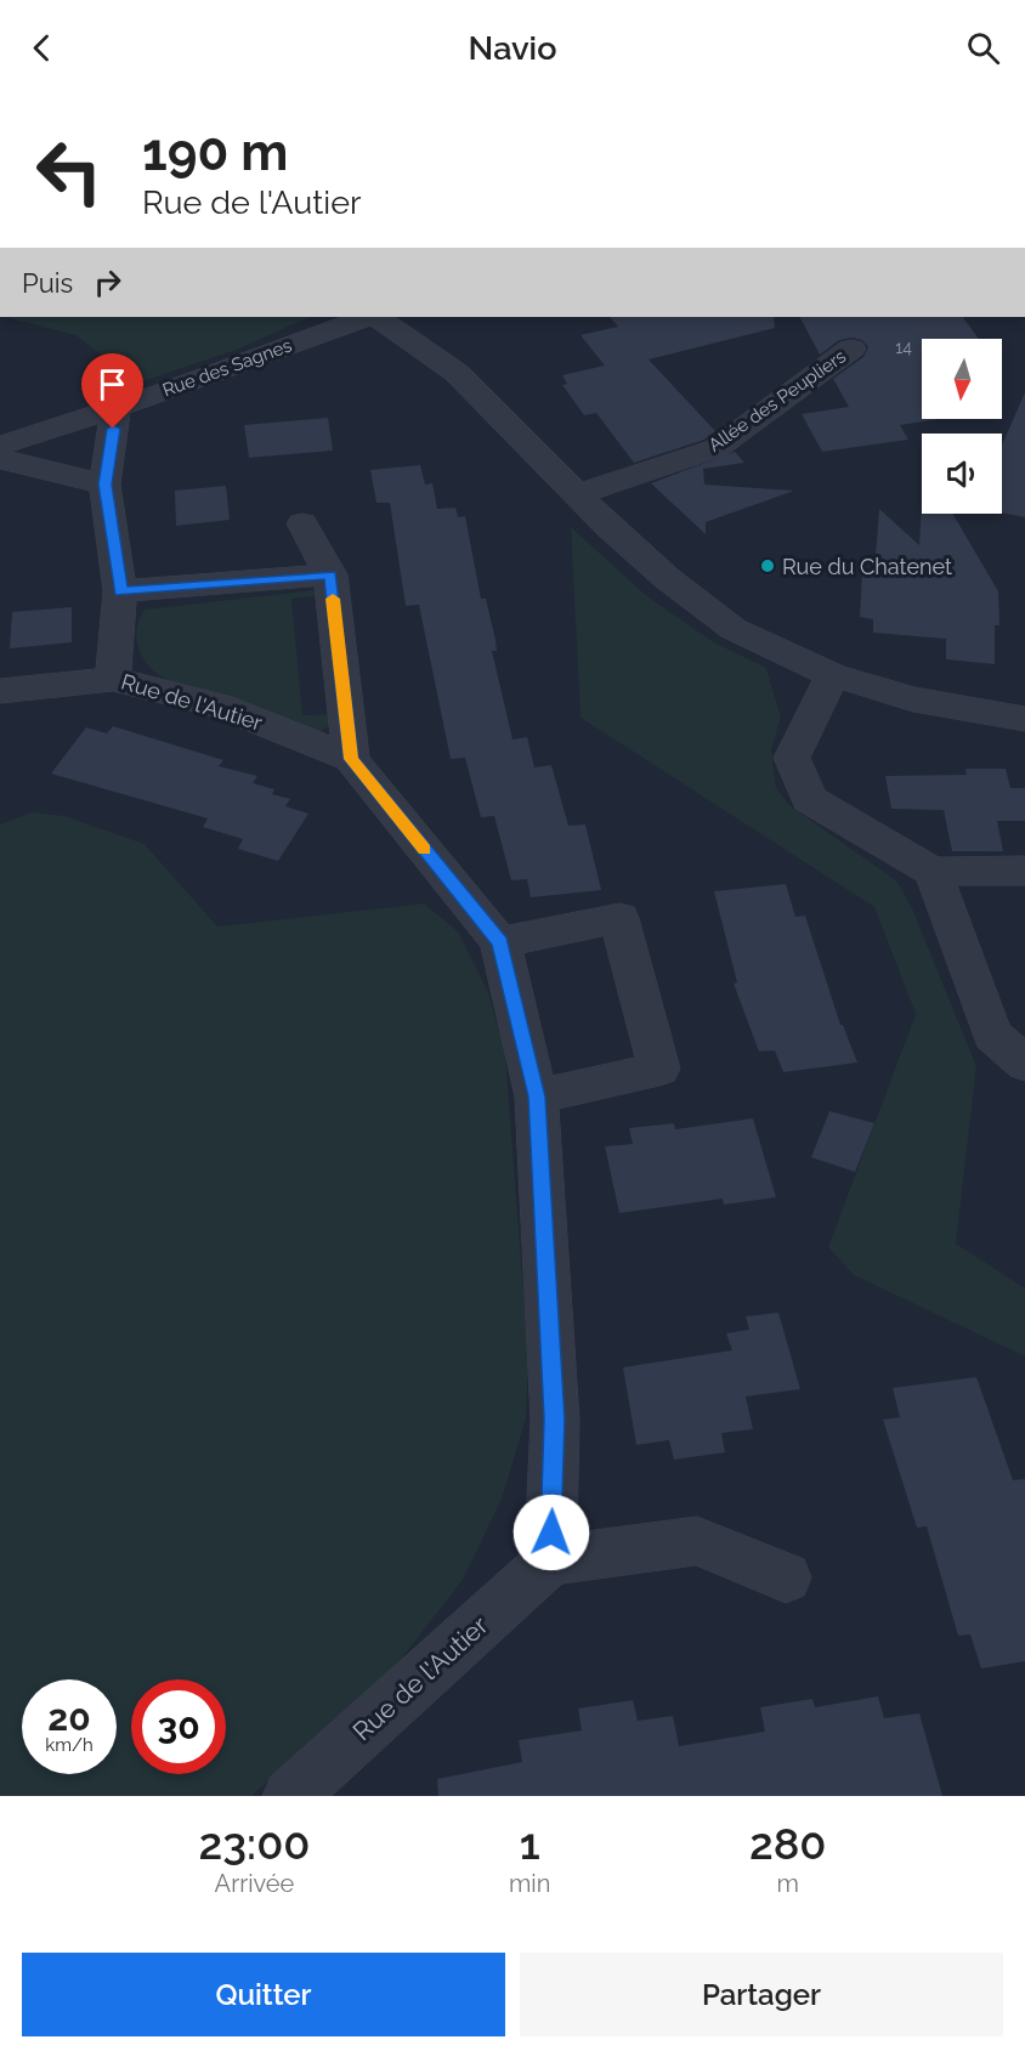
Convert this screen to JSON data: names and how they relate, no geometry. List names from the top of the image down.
{
  "streets": {
    "street": ["Rue des Sagnes", "Allée des Peupliers", "Rue de l'Autier"]
  },
  "crossings": [
    ["Rue des Sagnes", "Rue de l'Autier"]
  ],
  "places": ["Rue du Chatenet"],
  "house_numbers": ["14"],
  "north": "bottom",
  "page": {
    "header": "Navio",
    "turn": ["190 m", "Rue de l'Autier"],
    "then": "Puis",
    "speed": "20 km/h",
    "limit": "30",
    "eta": [
      "23:00",
      "Arrivée",
      "1",
      "min",
      "280",
      "m"
    ],
    "buttons": ["Quitter", "Partager"]
  }
}
